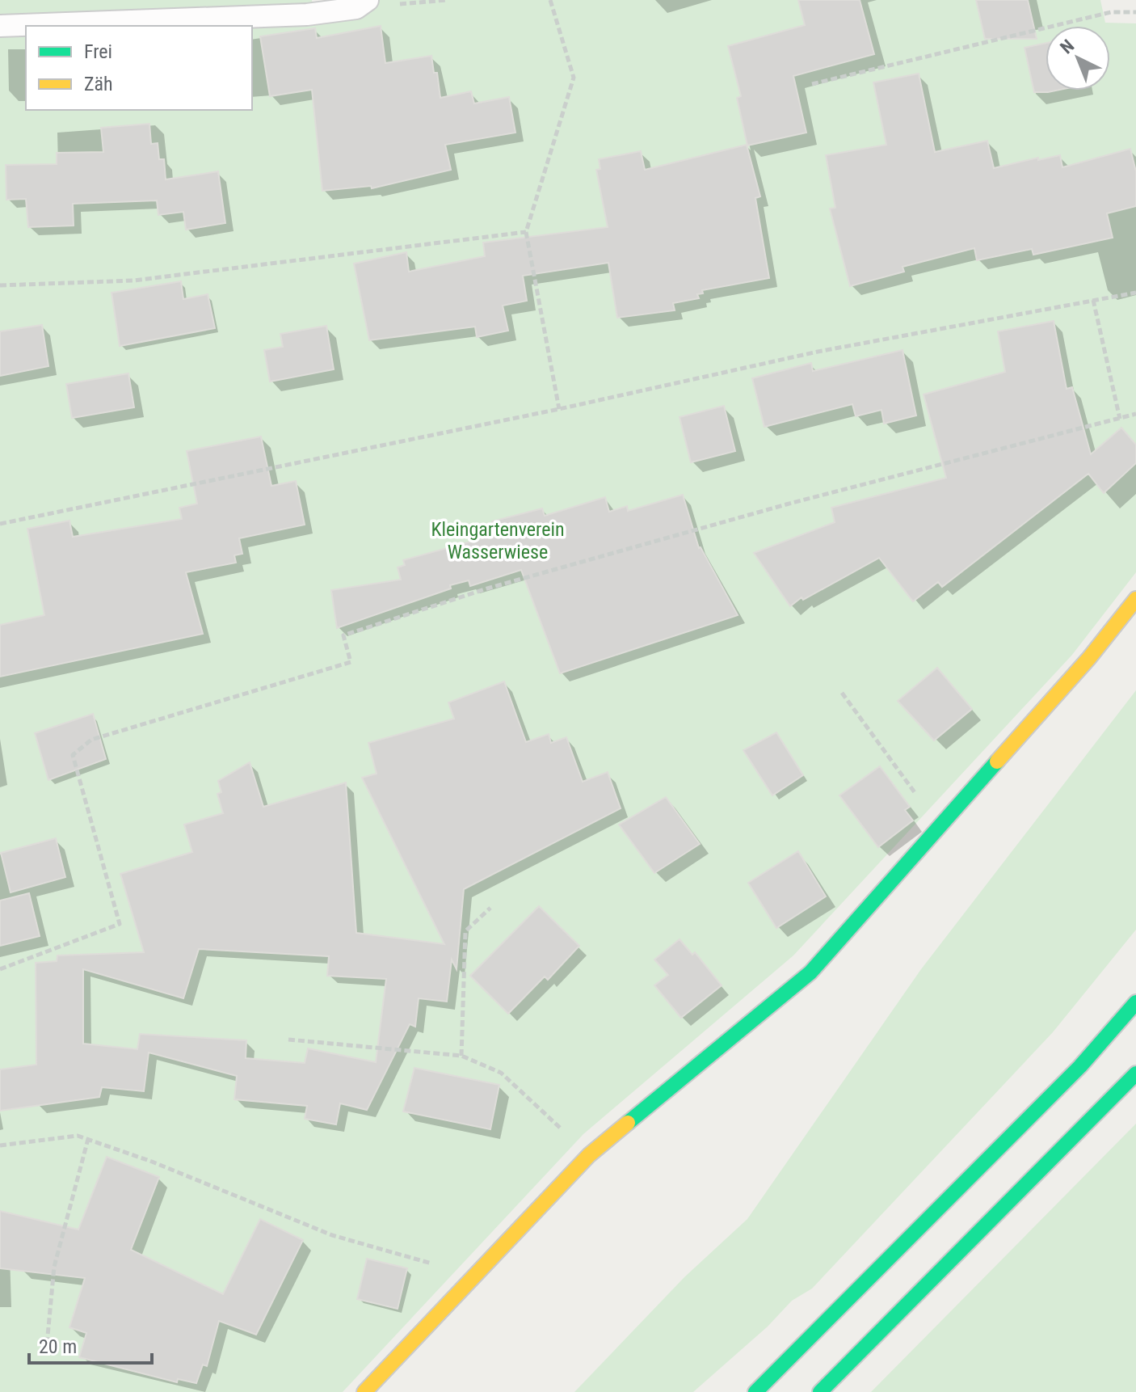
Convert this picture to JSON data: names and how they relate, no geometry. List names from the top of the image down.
{
  "parks": ["Kleingartenverein Wasserwiese"],
  "legend": ["Frei", "Zäh"],
  "scale_bar": "20 m",
  "north": "top left"
}
